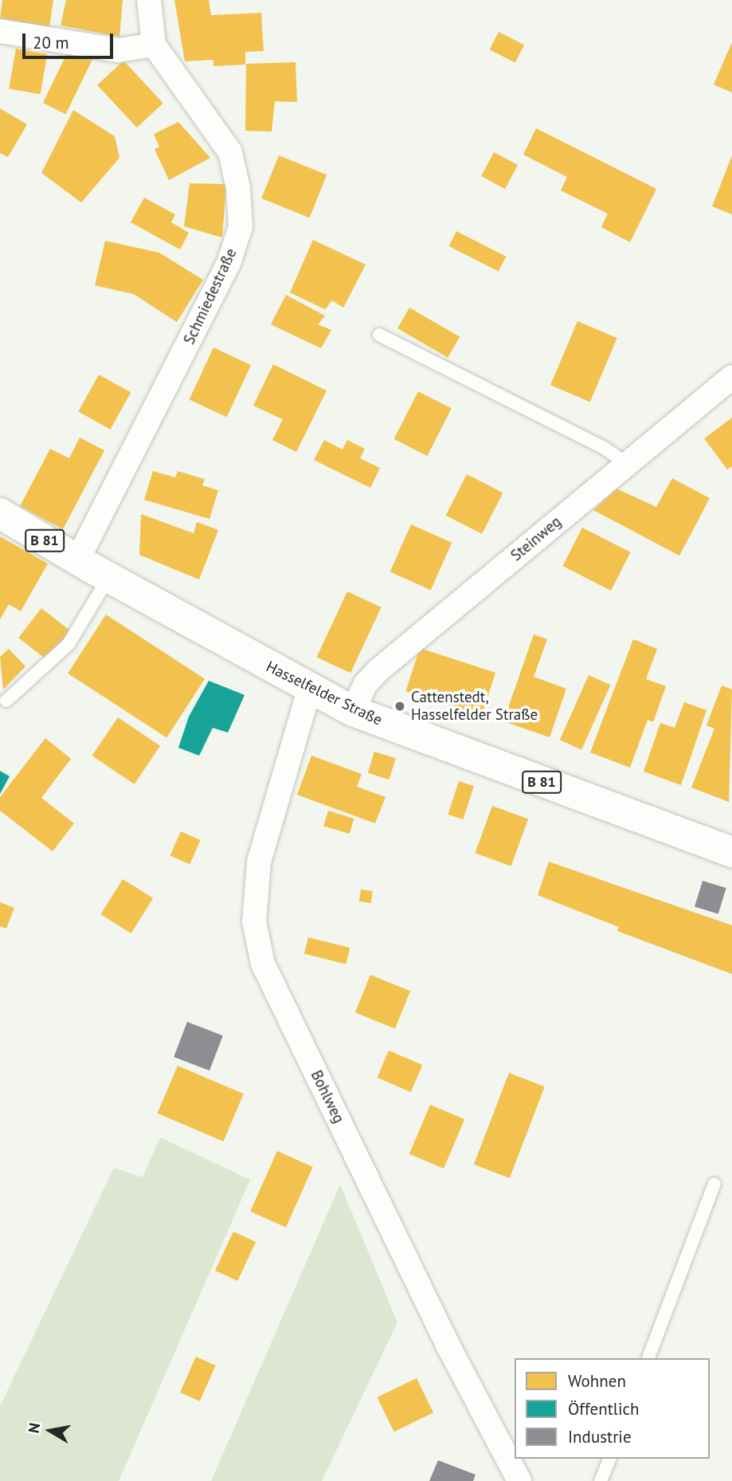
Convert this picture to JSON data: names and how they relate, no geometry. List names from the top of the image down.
{
  "streets": {
    "main road": ["B 81", "Hasselfelder Straße"],
    "street": ["Schmiedestraße", "Steinweg", "Bohlweg"]
  },
  "crossings": [
    ["Schmiedestraße", "Hasselfelder Straße"],
    ["Steinweg", "Hasselfelder Straße"],
    ["Hasselfelder Straße", "Bohlweg"]
  ],
  "places": ["Cattenstedt, Hasselfelder Straße"],
  "legend": ["Wohnen", "Öffentlich", "Industrie"],
  "scale_bar": "20 m",
  "north": "left"
}
